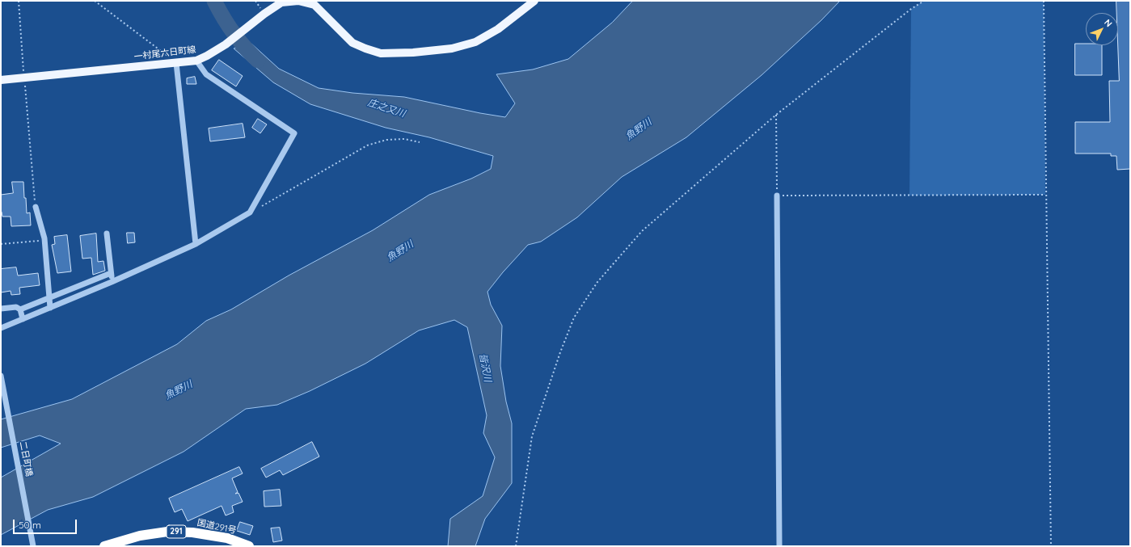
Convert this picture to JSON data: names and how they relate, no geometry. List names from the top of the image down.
{
  "streets": {
    "highway": ["国道291号", "291"],
    "main road": ["一村尾六日町線"],
    "street": ["二日町橋"]
  },
  "water": ["庄之又川", "魚野川", "皆沢川"],
  "scale_bar": "50 m",
  "north": "top right"
}
